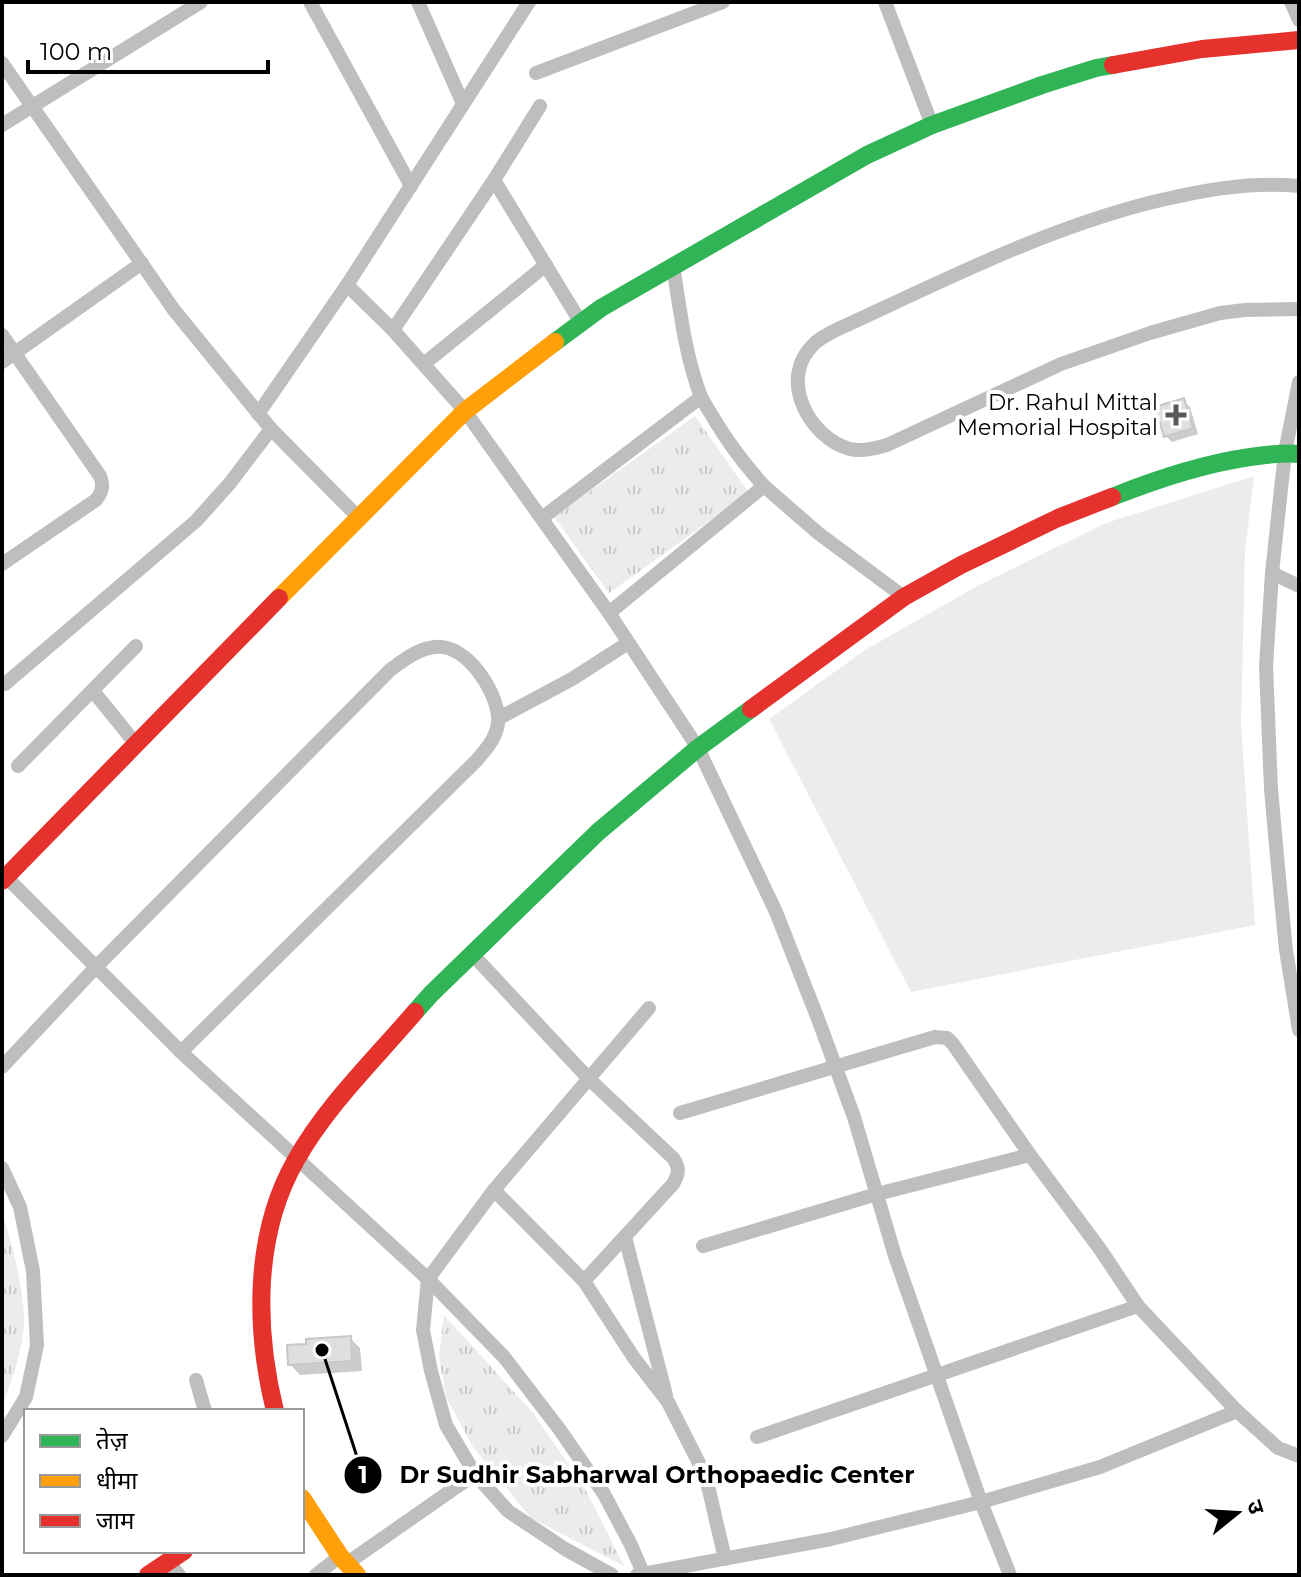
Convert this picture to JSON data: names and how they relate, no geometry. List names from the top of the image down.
{
  "places": {
    "health": ["Dr. Rahul Mittal Memorial Hospital"],
    "other": ["Dr Sudhir Sabharwal Orthopaedic Center"]
  },
  "legend": ["तेज़", "धीमा", "जाम"],
  "scale_bar": "100 m",
  "north": "right"
}
